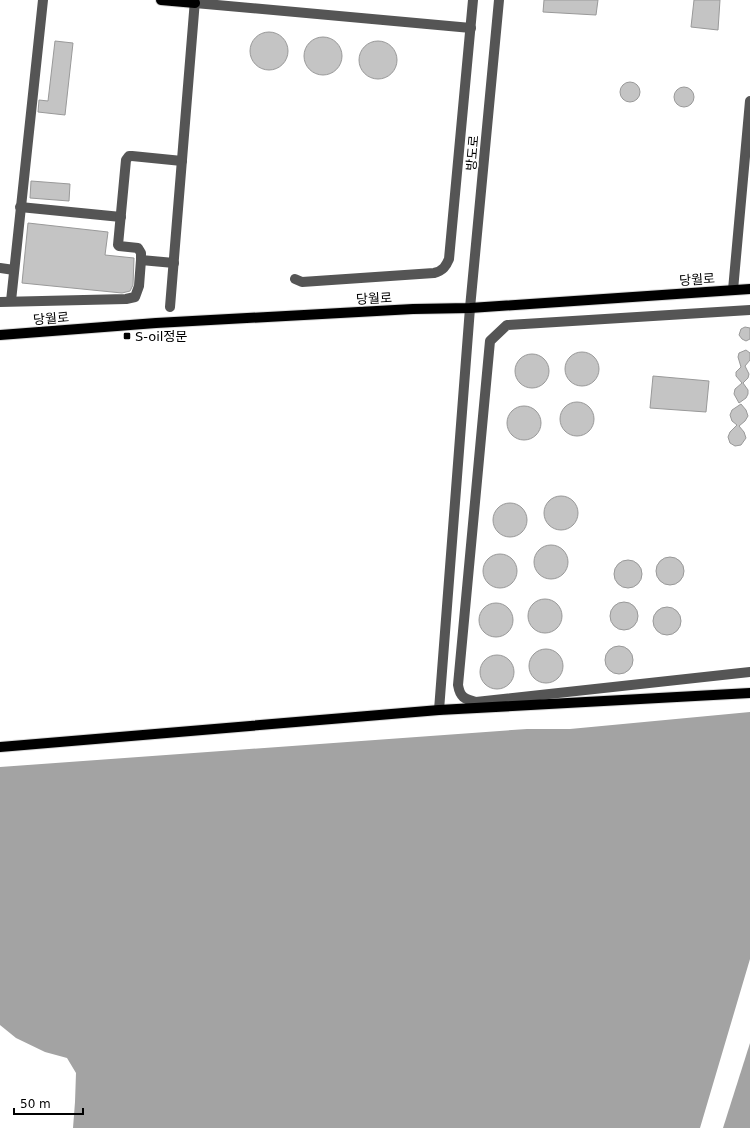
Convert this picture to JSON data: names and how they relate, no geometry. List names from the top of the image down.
{
  "streets": {
    "main road": ["당월로"],
    "street": ["방도로"]
  },
  "crossings": [
    ["방도로", "당월로"]
  ],
  "places": {
    "transit": ["S-oil정문"]
  },
  "scale_bar": "50 m"
}
